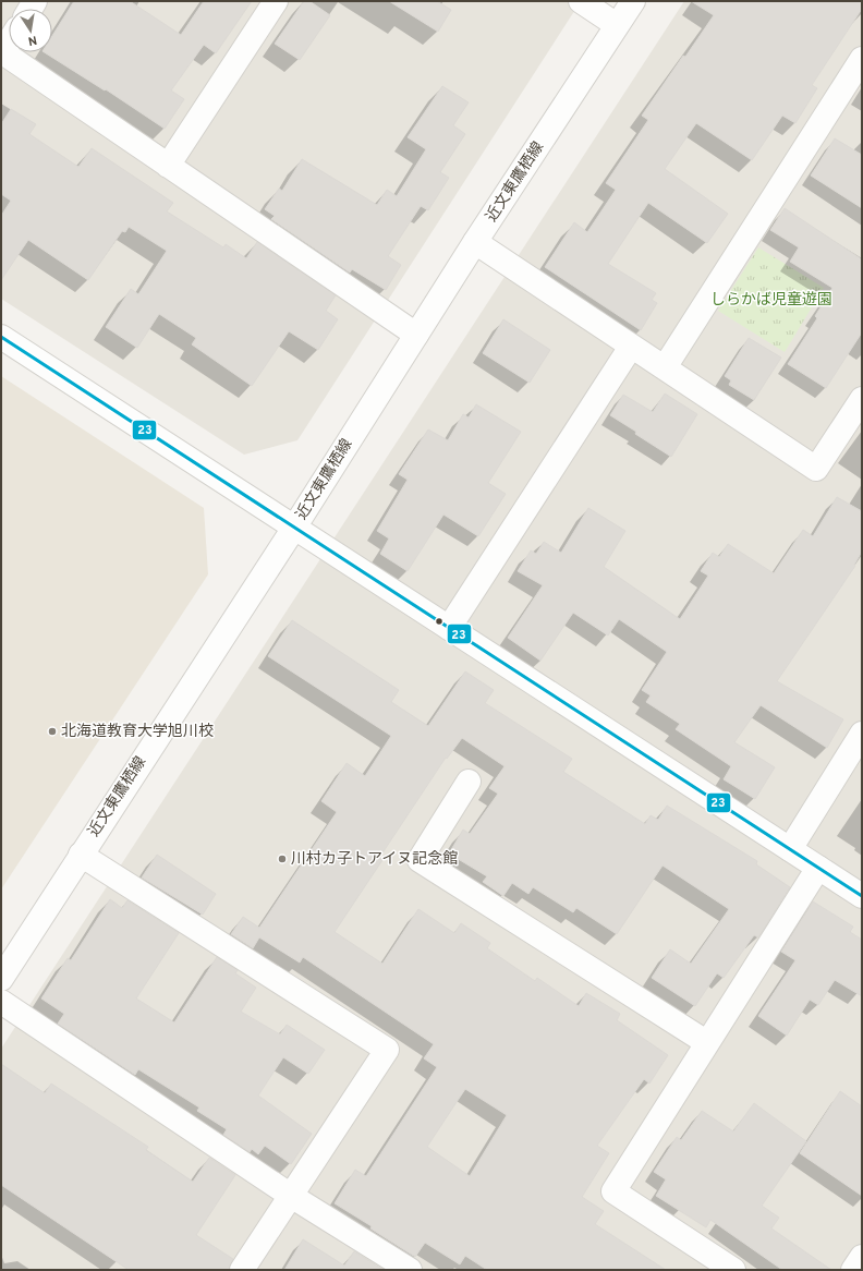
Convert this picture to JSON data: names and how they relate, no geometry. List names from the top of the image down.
{
  "streets": {
    "street": ["近文東鷹栖線"]
  },
  "parks": ["しらかば児童遊園"],
  "places": ["北海道教育大学旭川校", "川村カ子トアイヌ記念館"],
  "lines": ["transit line 23"],
  "north": "bottom"
}
